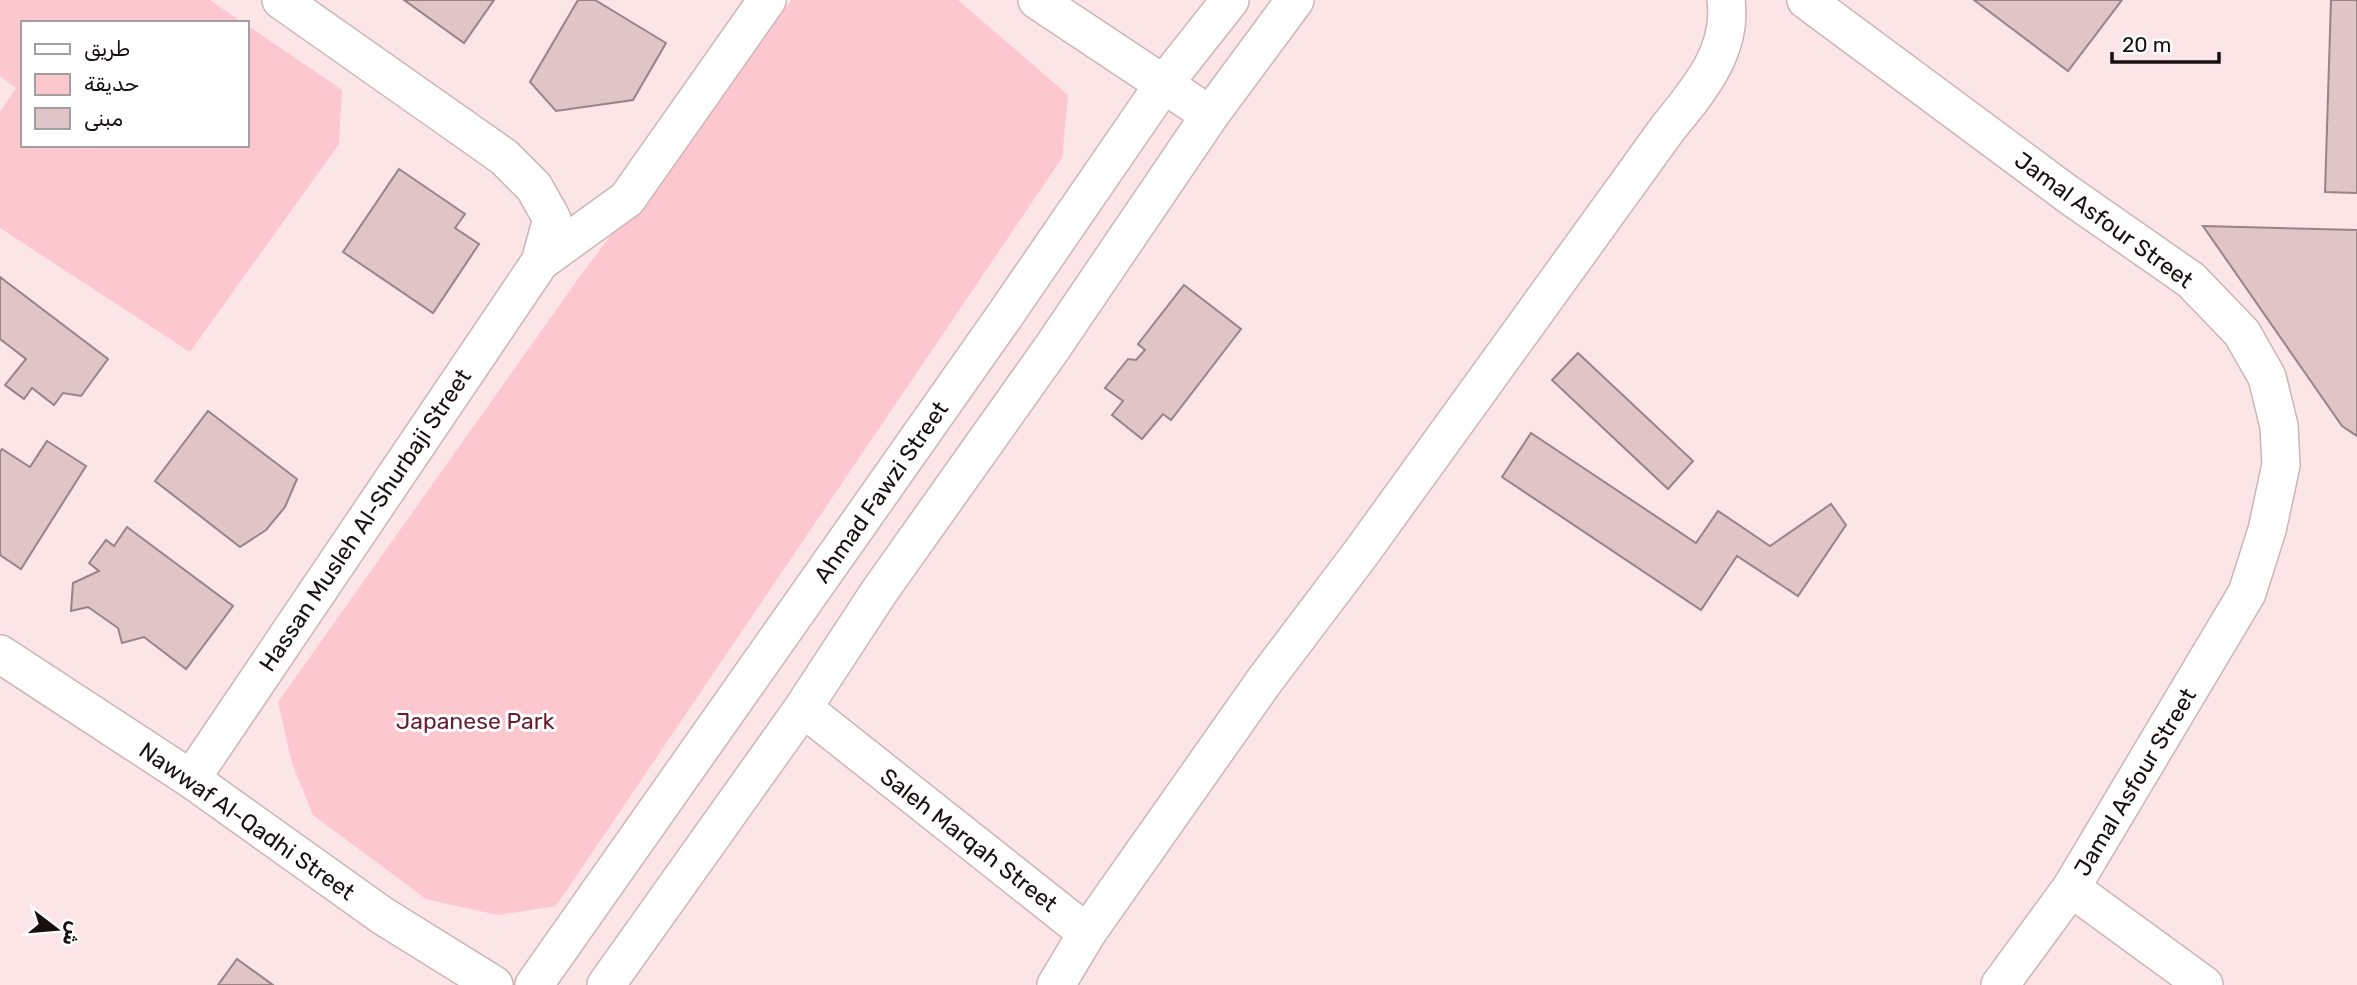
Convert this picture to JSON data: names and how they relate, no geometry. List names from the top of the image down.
{
  "streets": {
    "street": [
      "Jamal Asfour Street",
      "Ahmad Fawzi Street",
      "Hassan Musleh Al-Shurbaji Street",
      "Nawwaf Al-Qadhi Street",
      "Saleh Marqah Street"
    ]
  },
  "crossings": [
    ["Hassan Musleh Al-Shurbaji Street", "Nawwaf Al-Qadhi Street"]
  ],
  "parks": ["Japanese Park"],
  "legend": ["طريق", "حديقة", "مبنى"],
  "scale_bar": "20 m",
  "north": "right"
}
